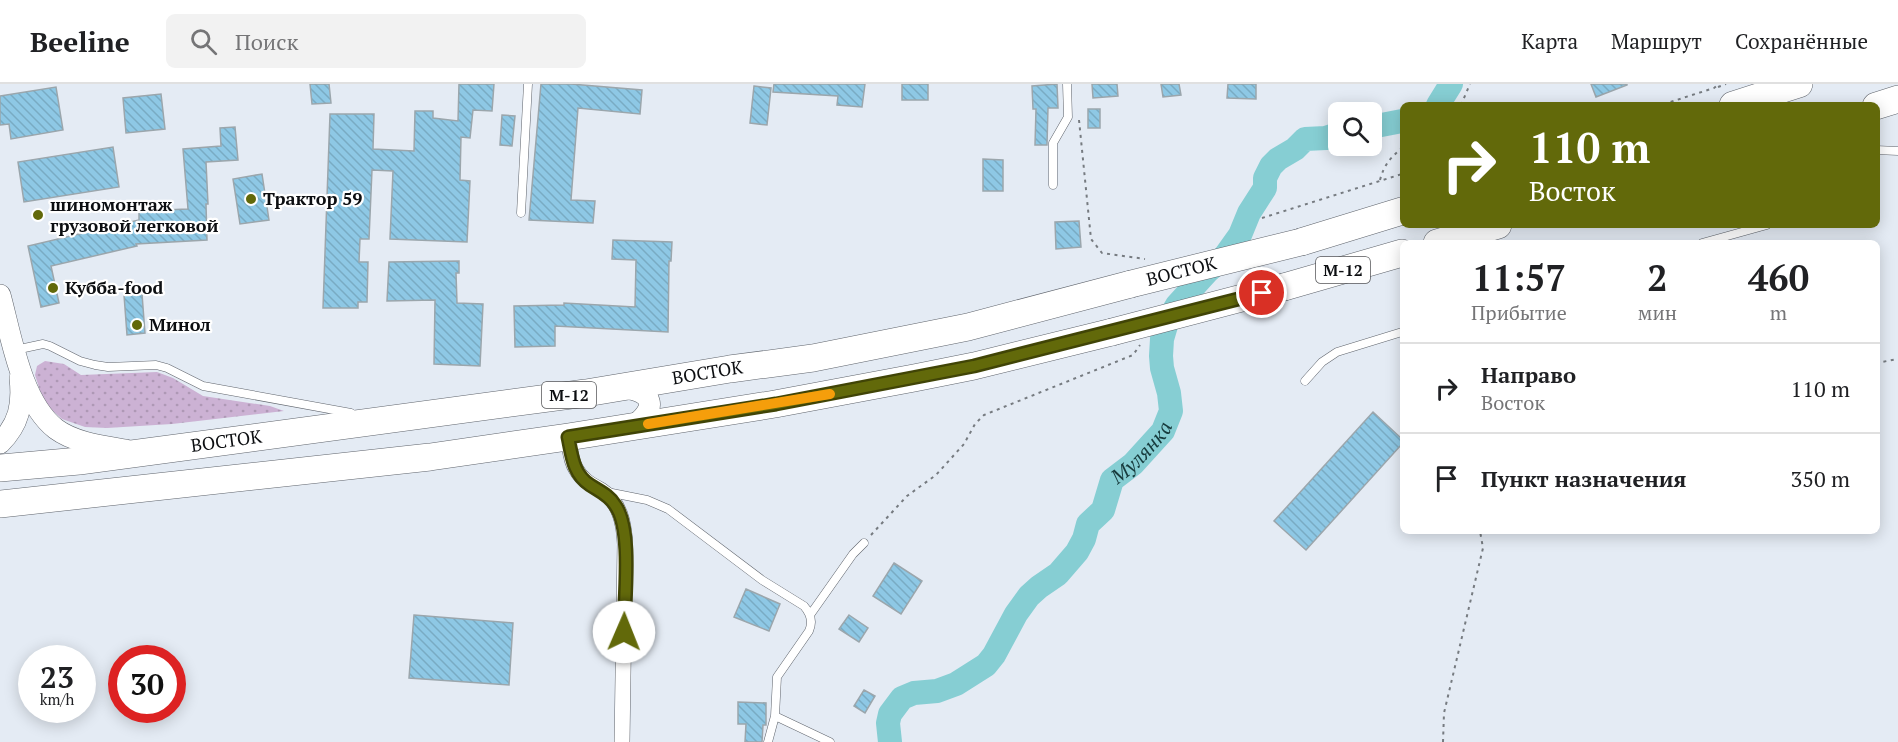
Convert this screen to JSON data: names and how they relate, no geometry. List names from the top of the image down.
{
  "streets": {
    "highway": ["М-12", "ВОСТОК"]
  },
  "water": ["Мулянка"],
  "places": [
    "Трактор 59",
    "шиномонтаж грузовой легковой",
    "Кубба-food",
    "Минол"
  ],
  "page": {
    "header": "Beeline",
    "search": "Поиск",
    "nav": ["Карта", "Маршрут", "Сохранённые"],
    "turn": ["110 m", "Восток"],
    "eta": [
      "11:57",
      "Прибытие",
      "2",
      "мин",
      "460",
      "m"
    ],
    "list": [
      {
        "name": "Направо",
        "note": "Восток",
        "value": "110 m"
      },
      {
        "name": "Пункт назначения",
        "value": "350 m"
      }
    ],
    "speed": "23 km/h",
    "limit": "30"
  }
}
